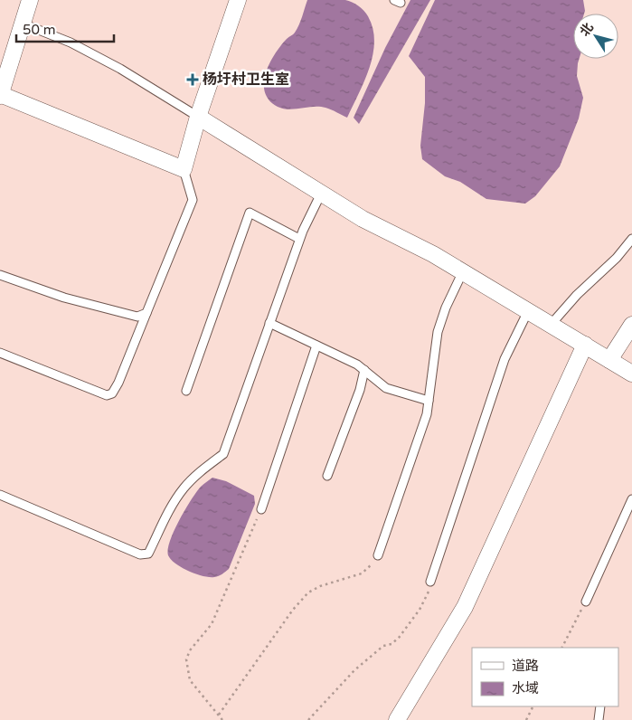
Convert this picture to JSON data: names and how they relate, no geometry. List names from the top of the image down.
{
  "places": {
    "health": ["杨圩村卫生室"]
  },
  "legend": ["道路", "水域"],
  "scale_bar": "50 m",
  "north": "top left"
}
